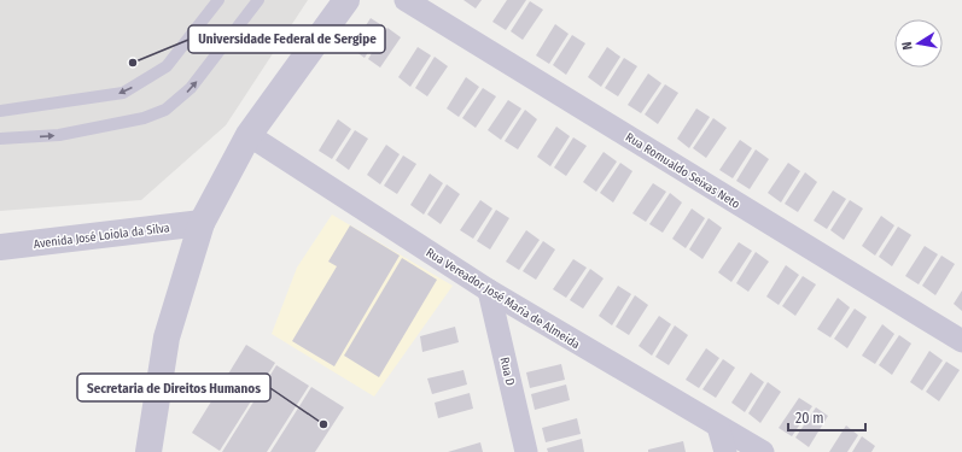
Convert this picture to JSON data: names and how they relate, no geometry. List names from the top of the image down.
{
  "streets": {
    "street": [
      "Rua Romualdo Seixas Neto",
      "Avenida José Loiola da Silva",
      "Rua Vereador José Maria de Almeida",
      "Rua D"
    ]
  },
  "crossings": [
    ["Rua Vereador José Maria de Almeida", "Rua D"]
  ],
  "places": ["Universidade Federal de Sergipe", "Secretaria de Direitos Humanos"],
  "scale_bar": "20 m",
  "north": "left"
}
